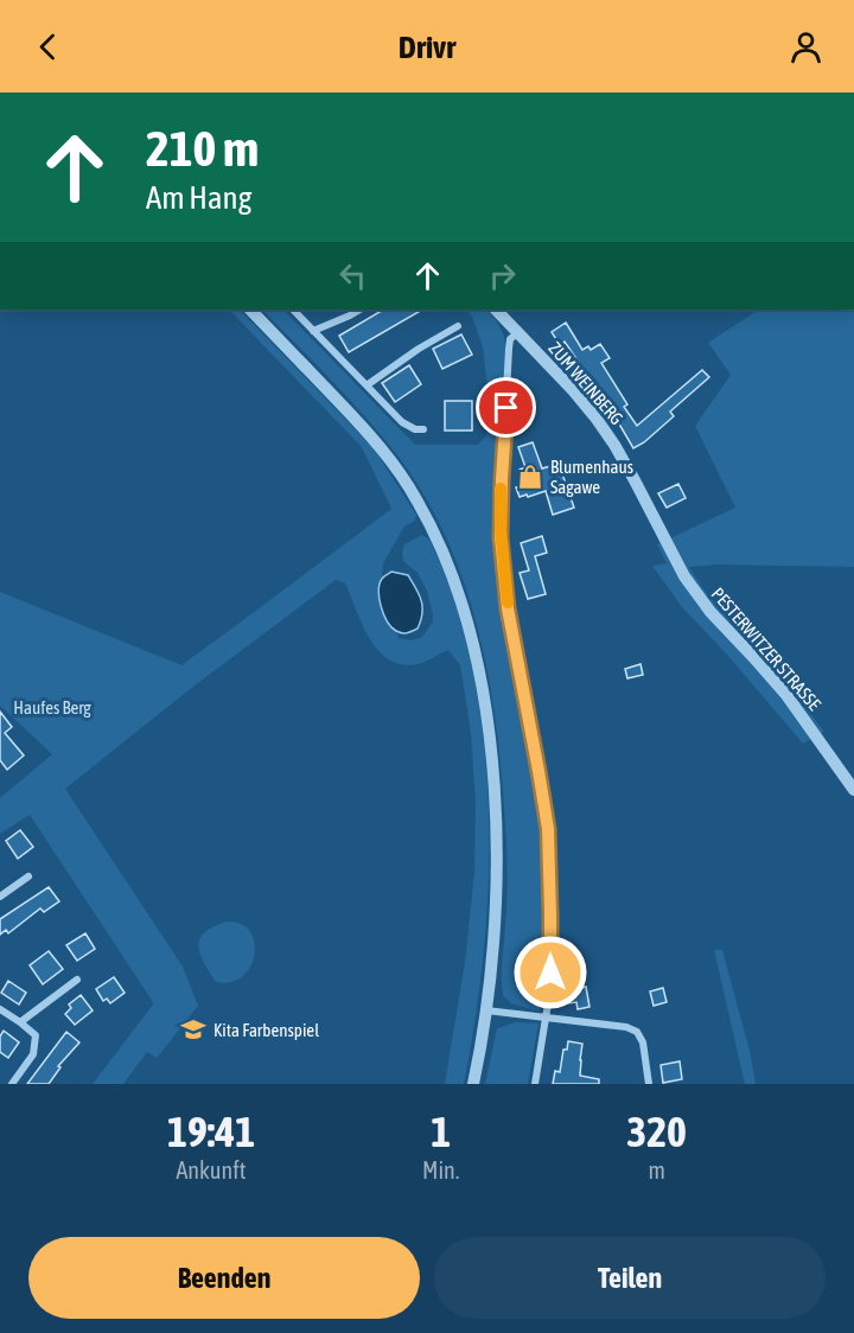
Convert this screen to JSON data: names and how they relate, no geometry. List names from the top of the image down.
{
  "streets": {
    "street": ["ZUM WEINBERG", "PESTERWITZER STRASSE"]
  },
  "crossings": [
    ["ZUM WEINBERG", "PESTERWITZER STRASSE"]
  ],
  "parks": ["Haufes Berg"],
  "places": {
    "shop": ["Blumenhaus Sagawe"],
    "school or university": ["Kita Farbenspiel"]
  },
  "page": {
    "header": "Drivr",
    "turn": ["210 m", "Am Hang"],
    "eta": [
      "19:41",
      "Ankunft",
      "1",
      "Min.",
      "320",
      "m"
    ],
    "buttons": ["Beenden", "Teilen"]
  }
}
